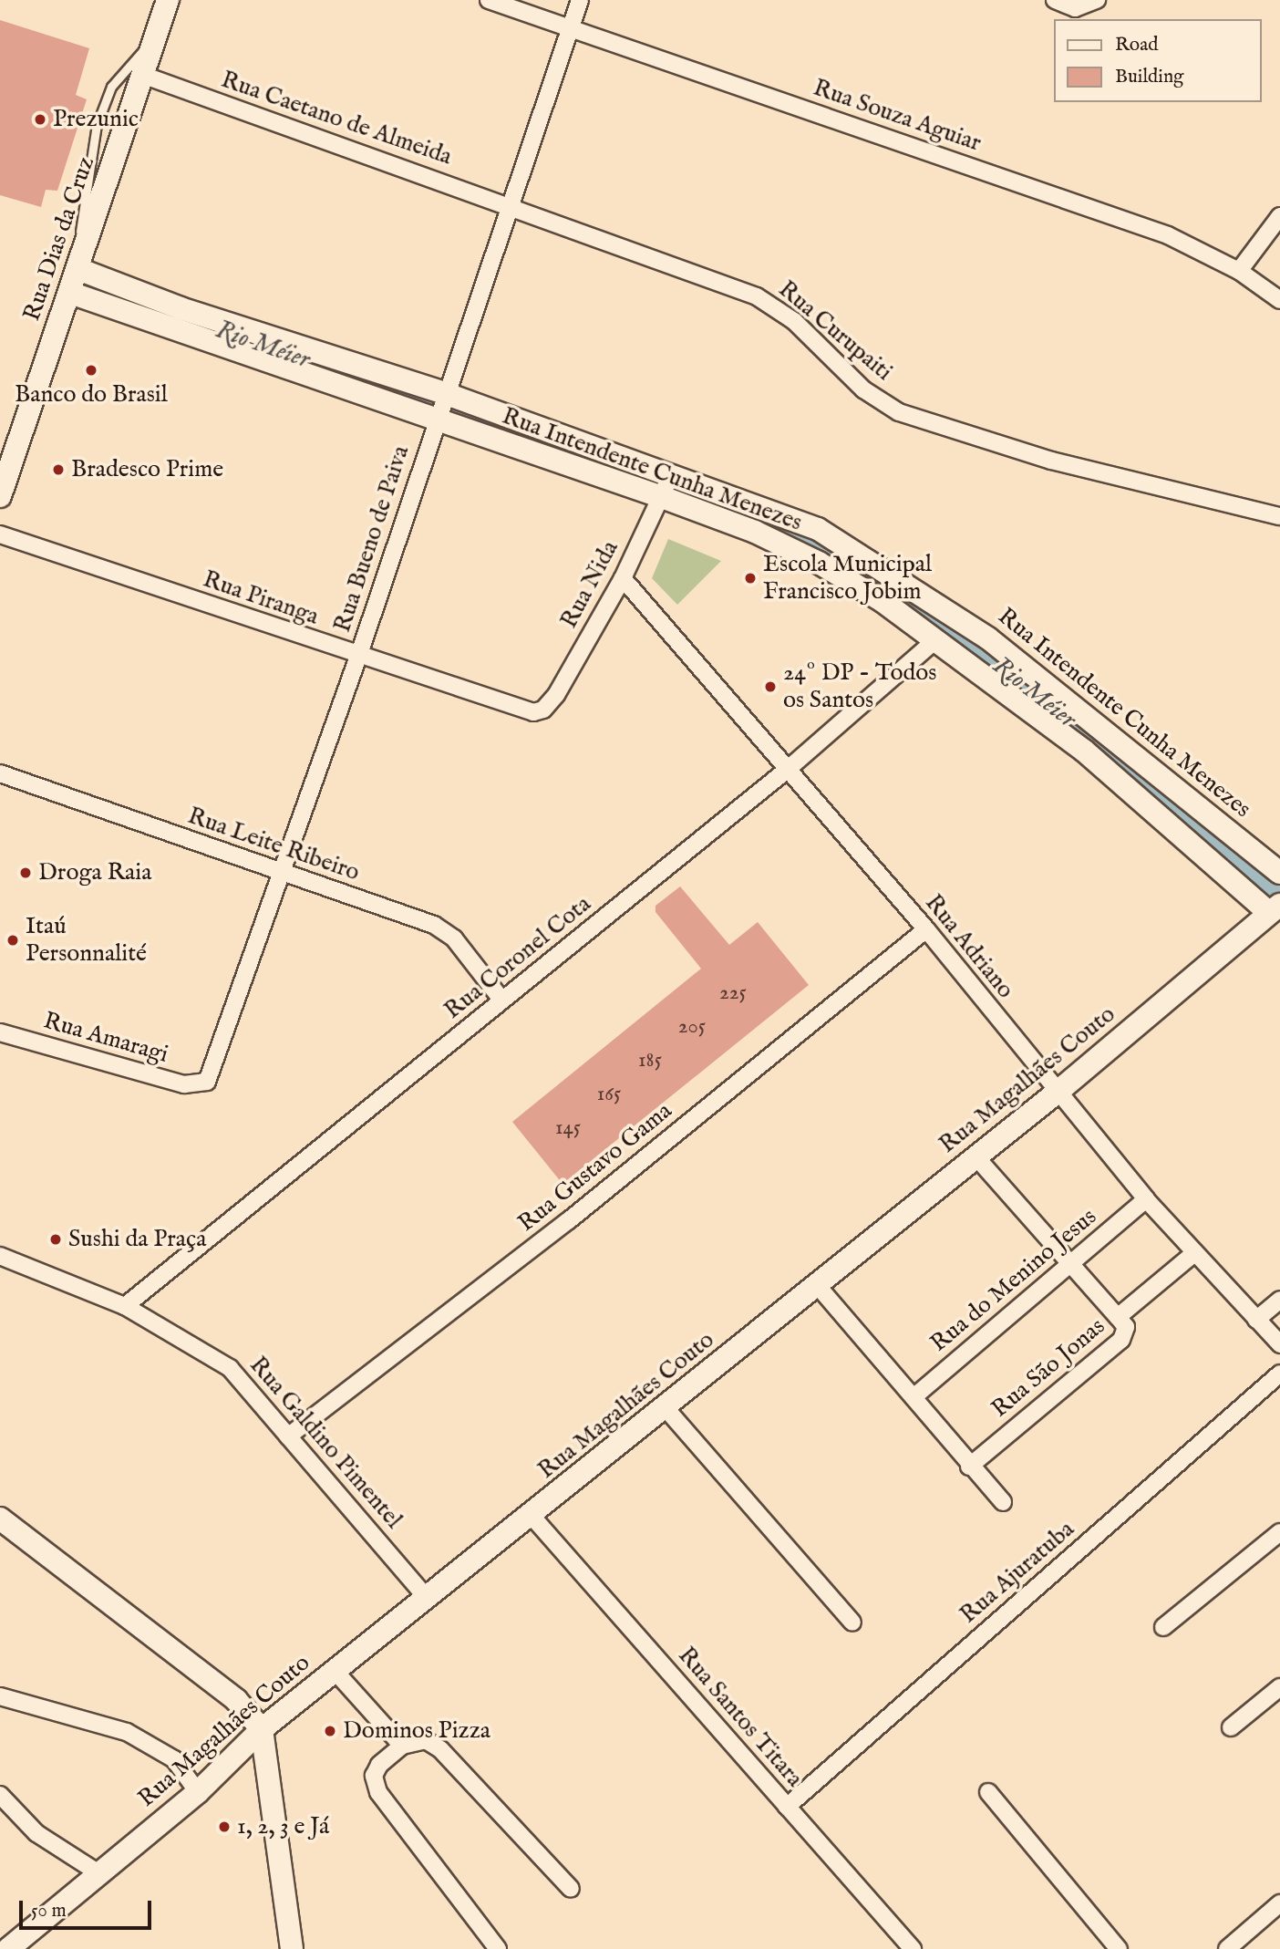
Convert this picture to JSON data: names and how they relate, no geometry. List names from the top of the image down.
{
  "streets": {
    "street": [
      "Rua Souza Aguiar",
      "Rua Caetano de Almeida",
      "Rua Dias da Cruz",
      "Rua Curupaiti",
      "Rua Intendente Cunha Menezes",
      "Rua Bueno de Paiva",
      "Rua Nida",
      "Rua Piranga",
      "Rua Leite Ribeiro",
      "Rua Adriano",
      "Rua Coronel Cota",
      "Rua Amaragi",
      "Rua Magalhães Couto",
      "Rua Gustavo Gama",
      "Rua do Menino Jesus",
      "Rua São Jonas",
      "Rua Galdino Pimentel",
      "Rua Ajuratuba",
      "Rua Santos Titara"
    ]
  },
  "crossings": [
    ["Rua Souza Aguiar", "Rua Bueno de Paiva"],
    ["Rua Caetano de Almeida", "Rua Dias da Cruz"],
    ["Rua Caetano de Almeida", "Rua Curupaiti"],
    ["Rua Caetano de Almeida", "Rua Bueno de Paiva"],
    ["Rua Dias da Cruz", "Rua Intendente Cunha Menezes"],
    ["Rua Curupaiti", "Rua Bueno de Paiva"],
    ["Rua Intendente Cunha Menezes", "Rua Bueno de Paiva"],
    ["Rua Intendente Cunha Menezes", "Rua Nida"],
    ["Rua Intendente Cunha Menezes", "Rua Coronel Cota"],
    ["Rua Intendente Cunha Menezes", "Rua Magalhães Couto"],
    ["Rua Bueno de Paiva", "Rua Piranga"],
    ["Rua Bueno de Paiva", "Rua Leite Ribeiro"],
    ["Rua Bueno de Paiva", "Rua Amaragi"],
    ["Rua Nida", "Rua Piranga"],
    ["Rua Nida", "Rua Adriano"],
    ["Rua Leite Ribeiro", "Rua Coronel Cota"],
    ["Rua Adriano", "Rua Coronel Cota"],
    ["Rua Adriano", "Rua Magalhães Couto"],
    ["Rua Adriano", "Rua Gustavo Gama"],
    ["Rua Adriano", "Rua do Menino Jesus"],
    ["Rua Adriano", "Rua São Jonas"],
    ["Rua Coronel Cota", "Rua Galdino Pimentel"],
    ["Rua Magalhães Couto", "Rua Galdino Pimentel"],
    ["Rua Magalhães Couto", "Rua Santos Titara"],
    ["Rua Gustavo Gama", "Rua Galdino Pimentel"],
    ["Rua Ajuratuba", "Rua Santos Titara"]
  ],
  "water": ["Rio Méier"],
  "places": [
    "Prezunic",
    "Banco do Brasil",
    "Bradesco Prime",
    "Escola Municipal Francisco Jobim",
    "24º DP - Todos os Santos",
    "Droga Raia",
    "Itaú Personnalité",
    "Sushi da Praça",
    "Dominos Pizza",
    "1, 2, 3 e Já"
  ],
  "house_numbers": [
    "225",
    "205",
    "185",
    "165",
    "145"
  ],
  "legend": ["Road", "Building"],
  "scale_bar": "50 m"
}
